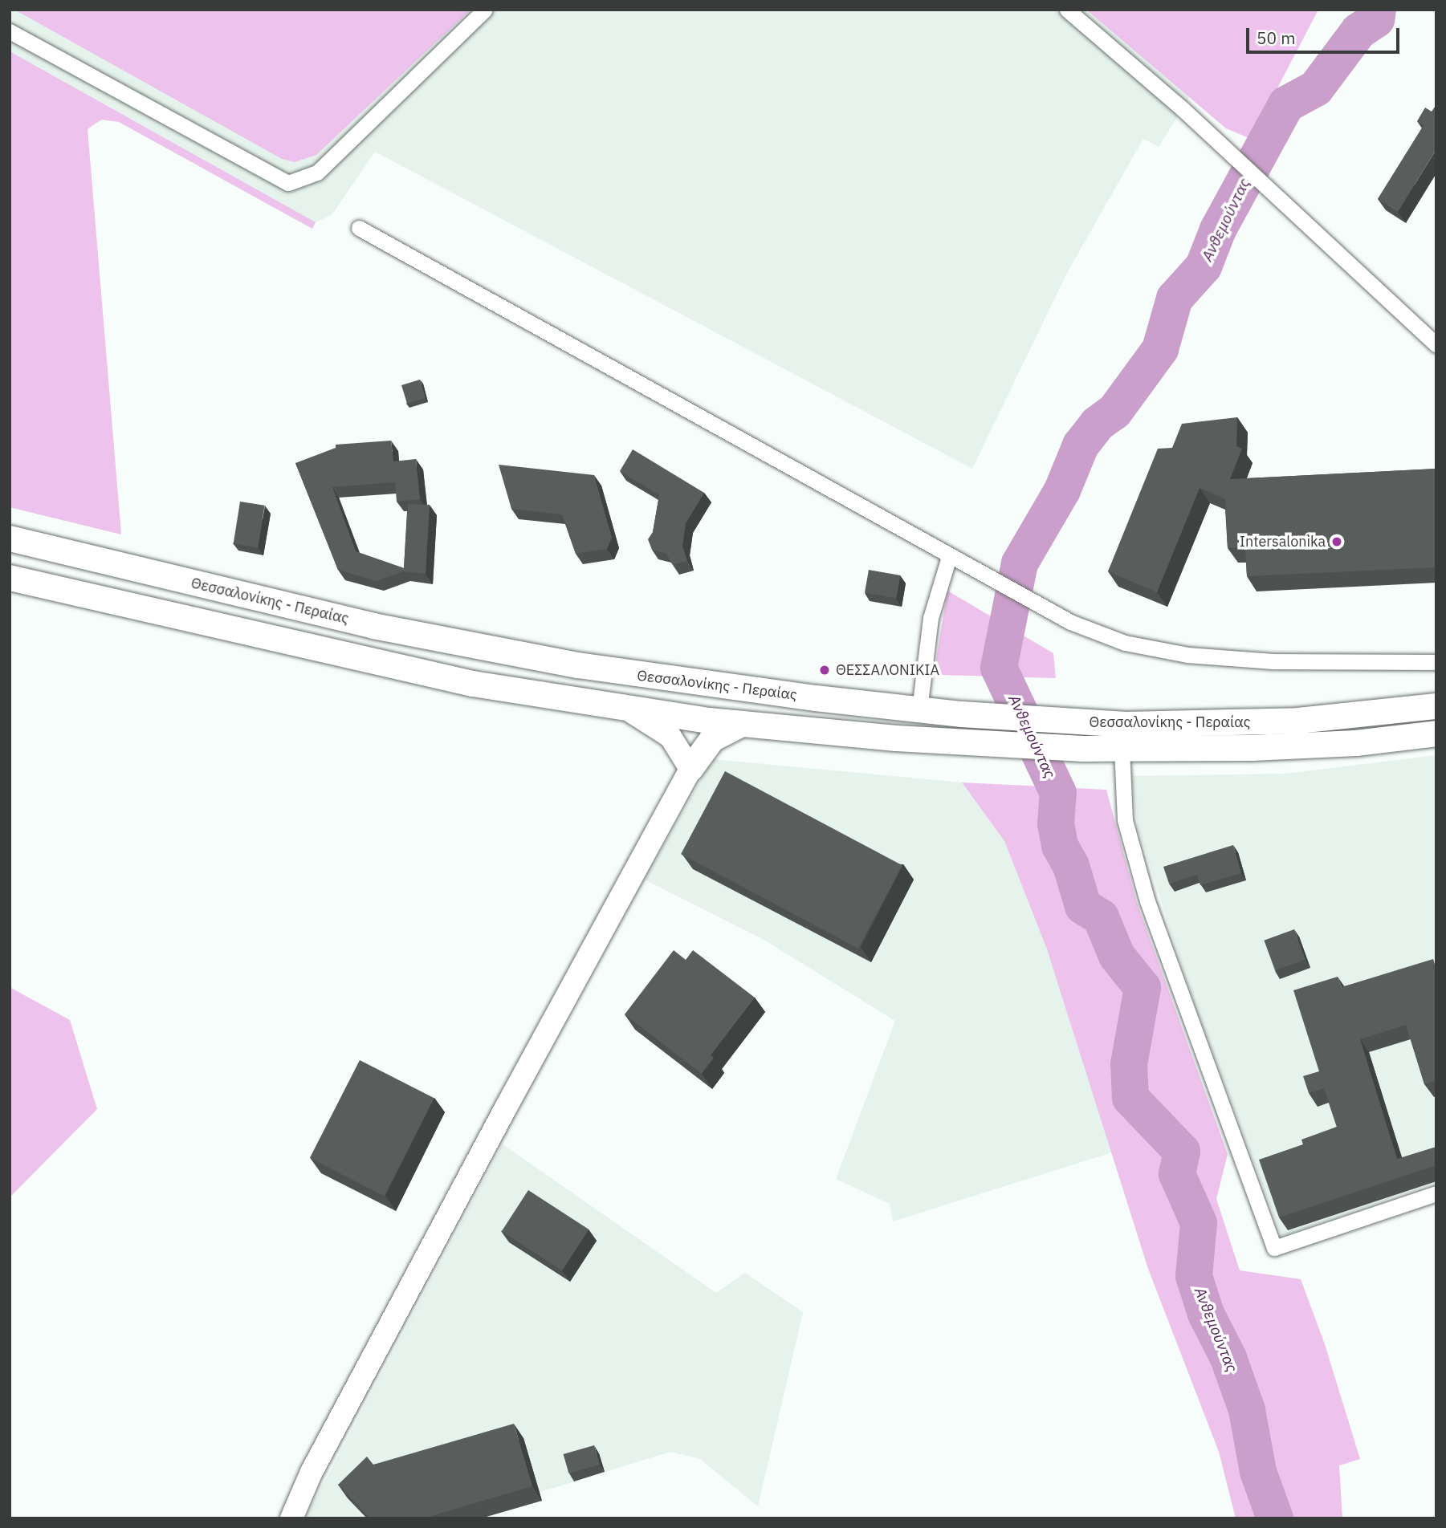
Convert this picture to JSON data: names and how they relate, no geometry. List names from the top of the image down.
{
  "streets": {
    "main road": ["Θεσσαλονίκης - Περαίας"]
  },
  "water": ["Ανθεμούντας"],
  "places": ["Intersalonika", "ΘΕΣΣΑΛΟΝΙΚΙΑ"],
  "scale_bar": "50 m"
}
